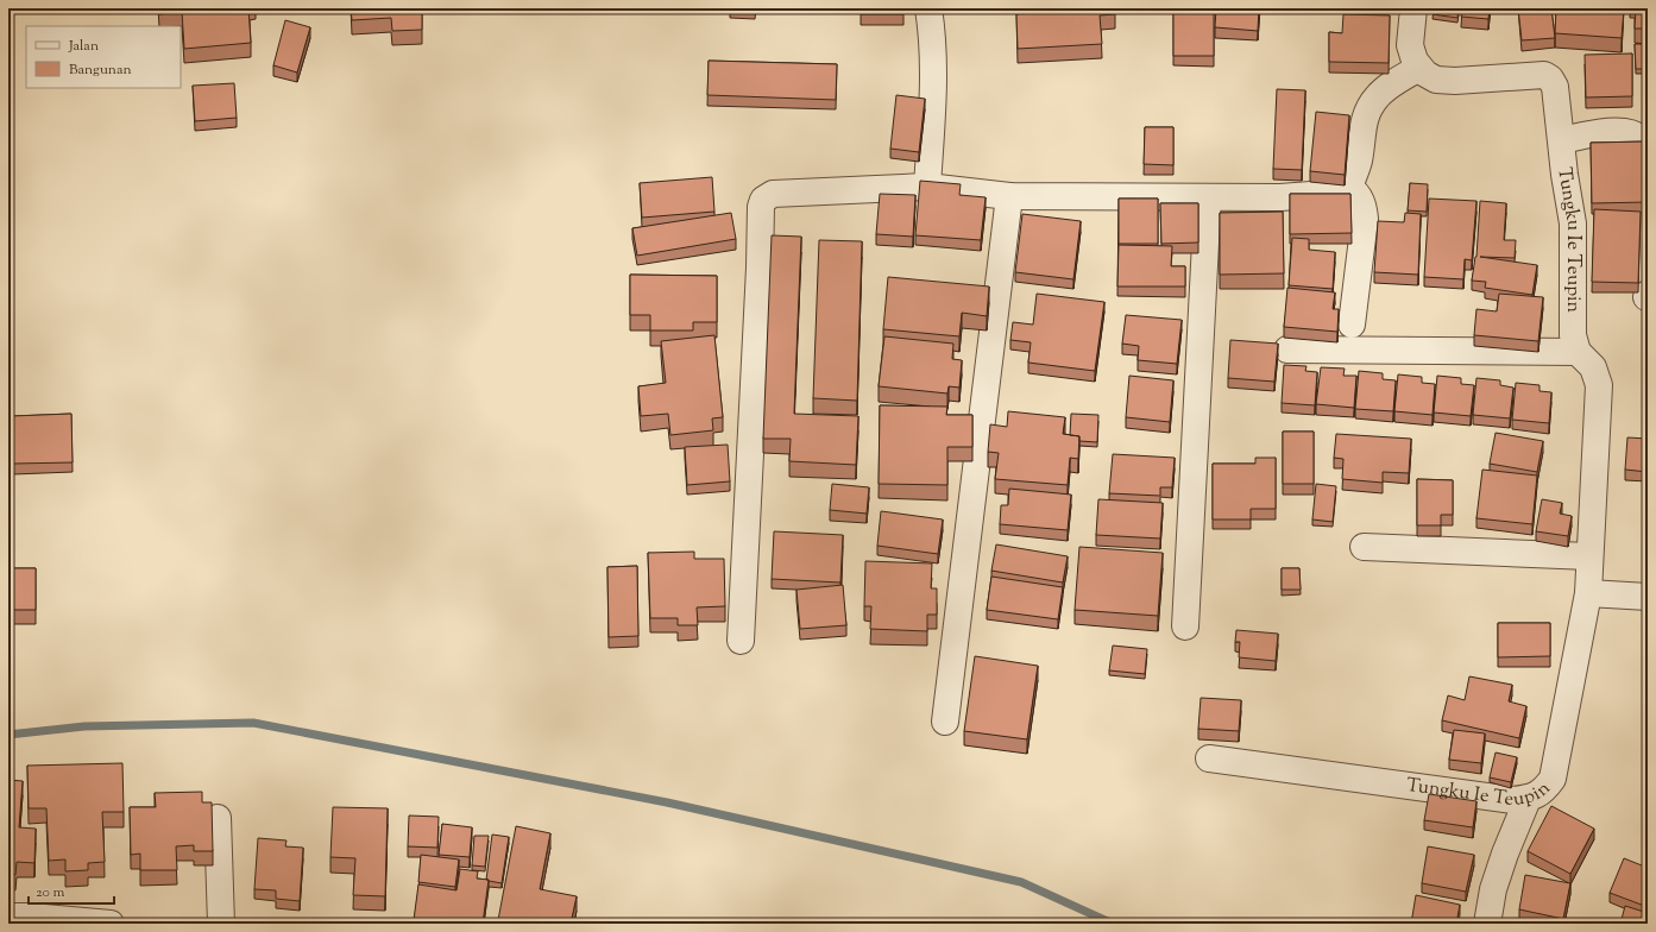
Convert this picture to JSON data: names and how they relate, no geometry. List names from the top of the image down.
{
  "streets": {
    "street": ["Tungku Ie Teupin"]
  },
  "legend": ["Jalan", "Bangunan"],
  "scale_bar": "20 m"
}
